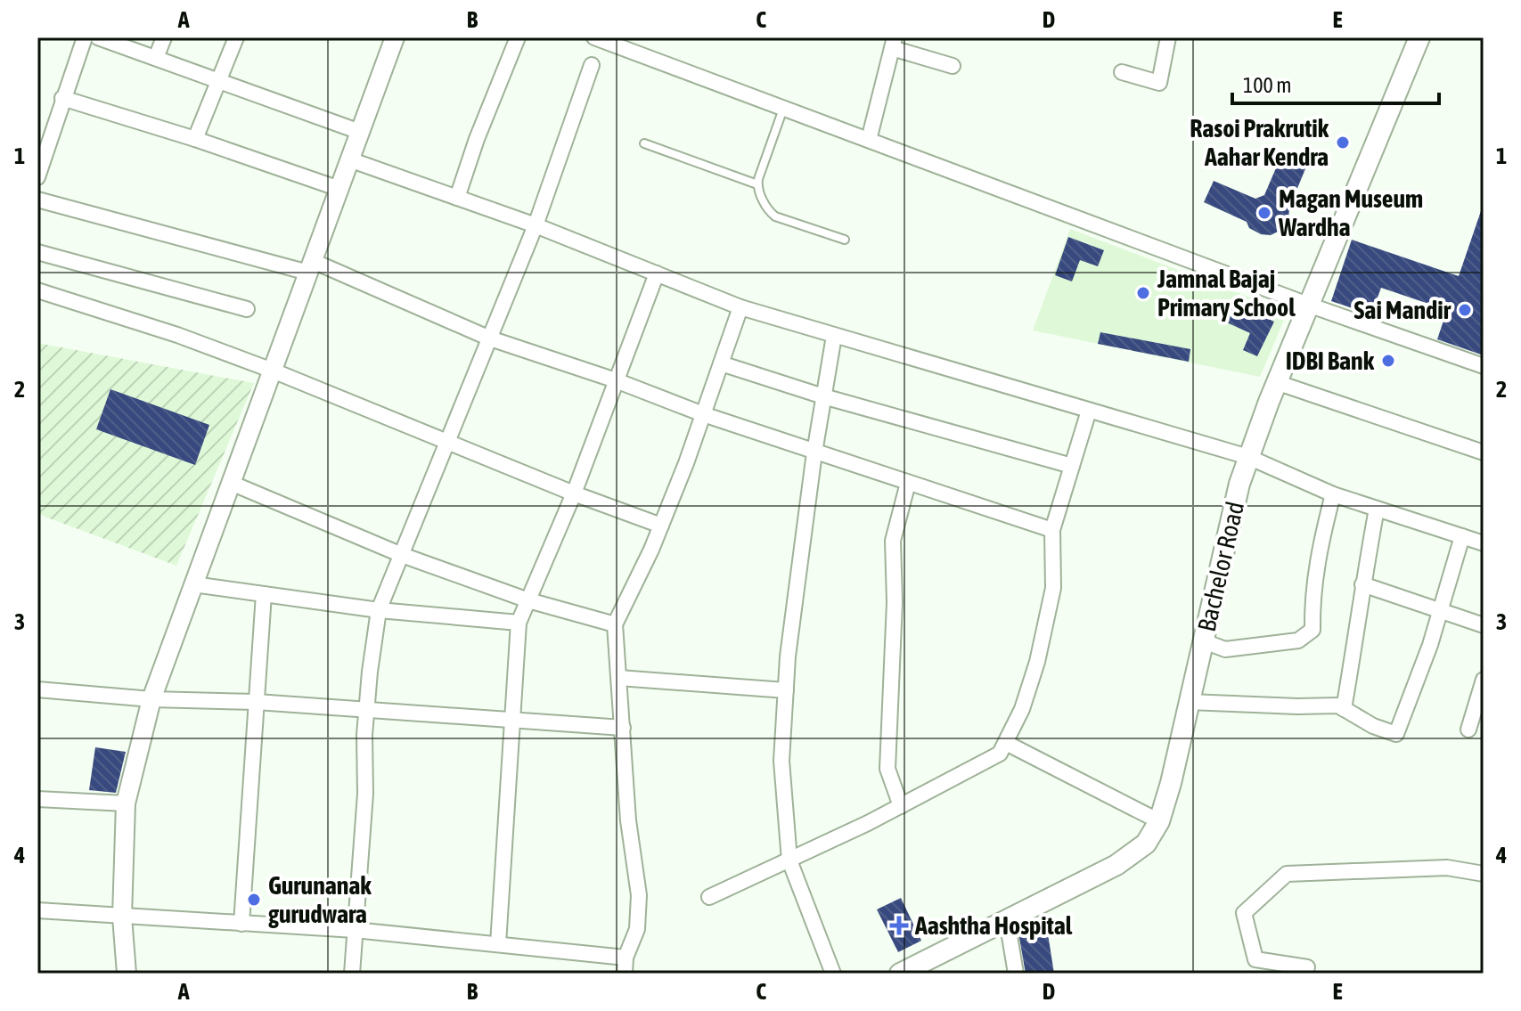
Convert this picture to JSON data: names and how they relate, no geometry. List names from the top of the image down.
{
  "streets": {
    "main road": ["Bachelor Road"]
  },
  "places": {
    "other": [
      "Rasoi Prakrutik Aahar Kendra",
      "Magan Museum Wardha",
      "Jamnal Bajaj Primary School",
      "Sai Mandir",
      "IDBI Bank",
      "Gurunanak gurudwara"
    ],
    "health": ["Aashtha Hospital"]
  },
  "scale_bar": "100 m",
  "grid": {
    "columns": [
      "A",
      "B",
      "C",
      "D",
      "E"
    ],
    "rows": [
      "1",
      "2",
      "3",
      "4"
    ]
  }
}
